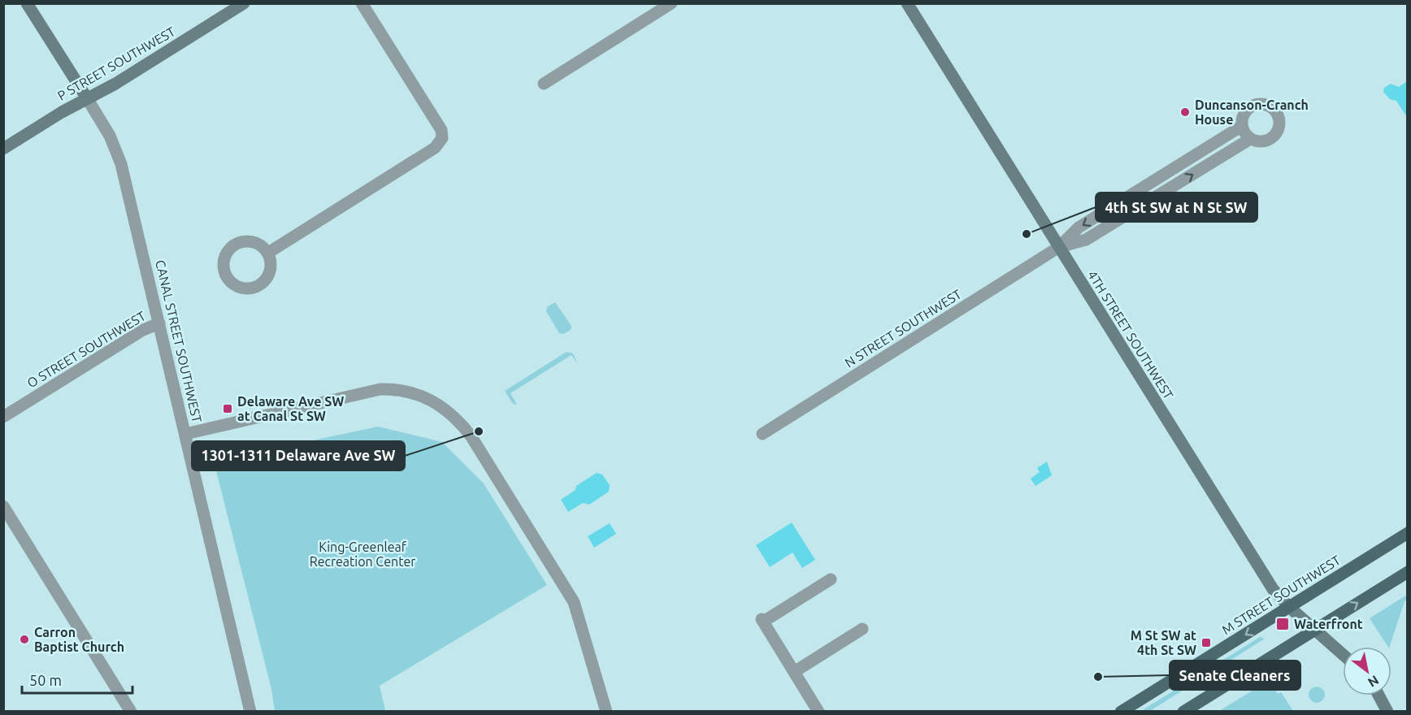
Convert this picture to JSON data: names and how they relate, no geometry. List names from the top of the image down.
{
  "streets": {
    "main road": ["M STREET SOUTHWEST"],
    "street": [
      "P STREET SOUTHWEST",
      "N STREET SOUTHWEST",
      "4TH STREET SOUTHWEST",
      "CANAL STREET SOUTHWEST",
      "O STREET SOUTHWEST"
    ]
  },
  "crossings": [
    ["P STREET SOUTHWEST", "CANAL STREET SOUTHWEST"],
    ["N STREET SOUTHWEST", "4TH STREET SOUTHWEST"],
    ["4TH STREET SOUTHWEST", "M STREET SOUTHWEST"],
    ["CANAL STREET SOUTHWEST", "O STREET SOUTHWEST"]
  ],
  "parks": ["King-Greenleaf Recreation Center"],
  "places": {
    "other": [
      "Duncanson-Cranch House",
      "4th St SW at N St SW",
      "1301-1311 Delaware Ave SW",
      "Carron Baptist Church",
      "Senate Cleaners"
    ],
    "transit": ["Delaware Ave SW at Canal St SW", "Waterfront", "M St SW at 4th St SW"]
  },
  "scale_bar": "50 m",
  "north": "bottom right"
}
